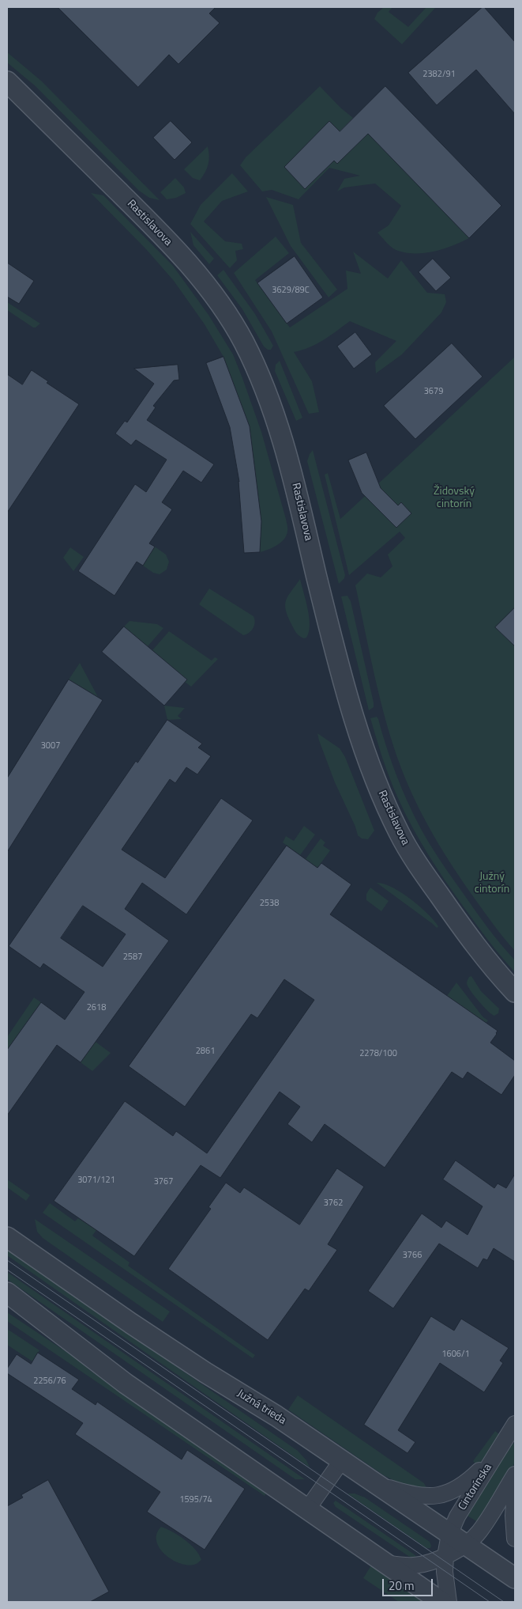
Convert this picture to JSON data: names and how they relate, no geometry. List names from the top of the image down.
{
  "streets": {
    "street": ["Rastislavova", "Južná trieda", "Cintorínska"]
  },
  "crossings": [
    ["Južná trieda", "Cintorínska"]
  ],
  "parks": ["Židovský cintorín", "Južný cintorín"],
  "house_numbers": [
    "2382/91",
    "3629/89C",
    "3679",
    "3007",
    "2538",
    "2587",
    "2618",
    "2861",
    "2278/100",
    "3071/121",
    "3767",
    "3762",
    "3766",
    "1606/1",
    "2256/76",
    "1595/74"
  ],
  "scale_bar": "20 m"
}
